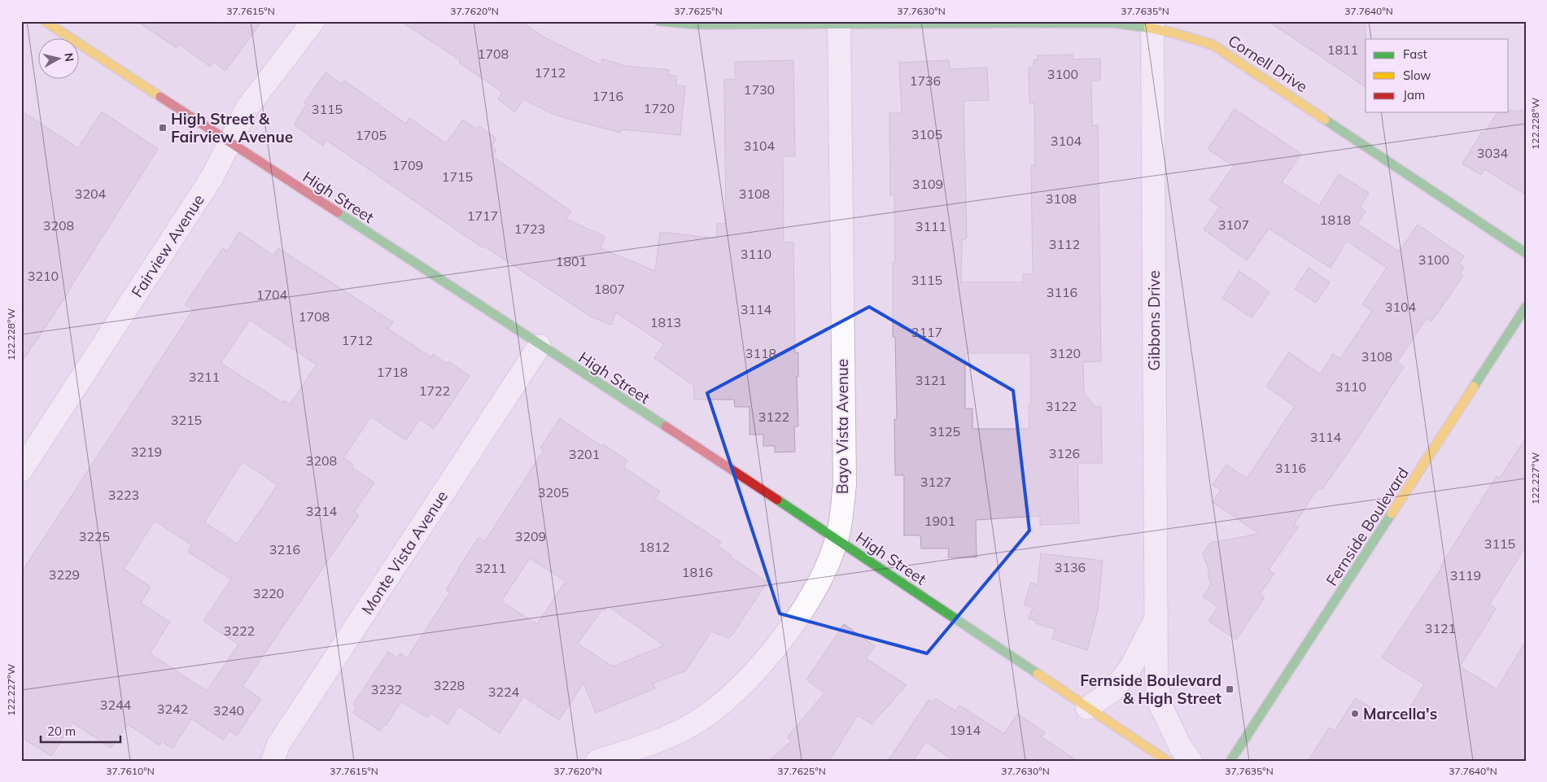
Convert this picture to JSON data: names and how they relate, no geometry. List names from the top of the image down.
{
  "streets": {
    "main road": ["Cornell Drive", "High Street", "Fernside Boulevard"],
    "street": [
      "Fairview Avenue",
      "Gibbons Drive",
      "Bayo Vista Avenue",
      "Monte Vista Avenue"
    ]
  },
  "crossings": [
    ["Cornell Drive", "Gibbons Drive"],
    ["Cornell Drive", "Bayo Vista Avenue"],
    ["High Street", "Fairview Avenue"],
    ["High Street", "Gibbons Drive"],
    ["High Street", "Bayo Vista Avenue"],
    ["High Street", "Monte Vista Avenue"]
  ],
  "places": {
    "transit": ["High Street & Fairview Avenue", "Fernside Boulevard & High Street"],
    "other": ["Marcella's"]
  },
  "house_numbers": [
    "1811",
    "1708",
    "1712",
    "3100",
    "1736",
    "1730",
    "1716",
    "1720",
    "3115",
    "3105",
    "1705",
    "3104",
    "3104",
    "3034",
    "1709",
    "1715",
    "3109",
    "3204",
    "3108",
    "3108",
    "1717",
    "1818",
    "3107",
    "3208",
    "3111",
    "1723",
    "3112",
    "3110",
    "3100",
    "1801",
    "3210",
    "3115",
    "1807",
    "3116",
    "1704",
    "3104",
    "3114",
    "1708",
    "1813",
    "3117",
    "1712",
    "3118",
    "3120",
    "3108",
    "1718",
    "3211",
    "3121",
    "3110",
    "1722",
    "3122",
    "3122",
    "3215",
    "3125",
    "3114",
    "3219",
    "3126",
    "3201",
    "3208",
    "3116",
    "3127",
    "3205",
    "3223",
    "3214",
    "1901",
    "3225",
    "3209",
    "3115",
    "1812",
    "3216",
    "3136",
    "3211",
    "1816",
    "3229",
    "3119",
    "3220",
    "3121",
    "3222",
    "3228",
    "3232",
    "3224",
    "3244",
    "3242",
    "3240",
    "1914"
  ],
  "legend": ["Fast", "Slow", "Jam"],
  "scale_bar": "20 m",
  "north": "right",
  "coordinates": [
    "37.7615°N",
    "37.7620°N",
    "37.7625°N",
    "37.7630°N",
    "37.7635°N",
    "37.7640°N",
    "122.228°W",
    "122.227°W",
    "37.7610°N"
  ]
}
